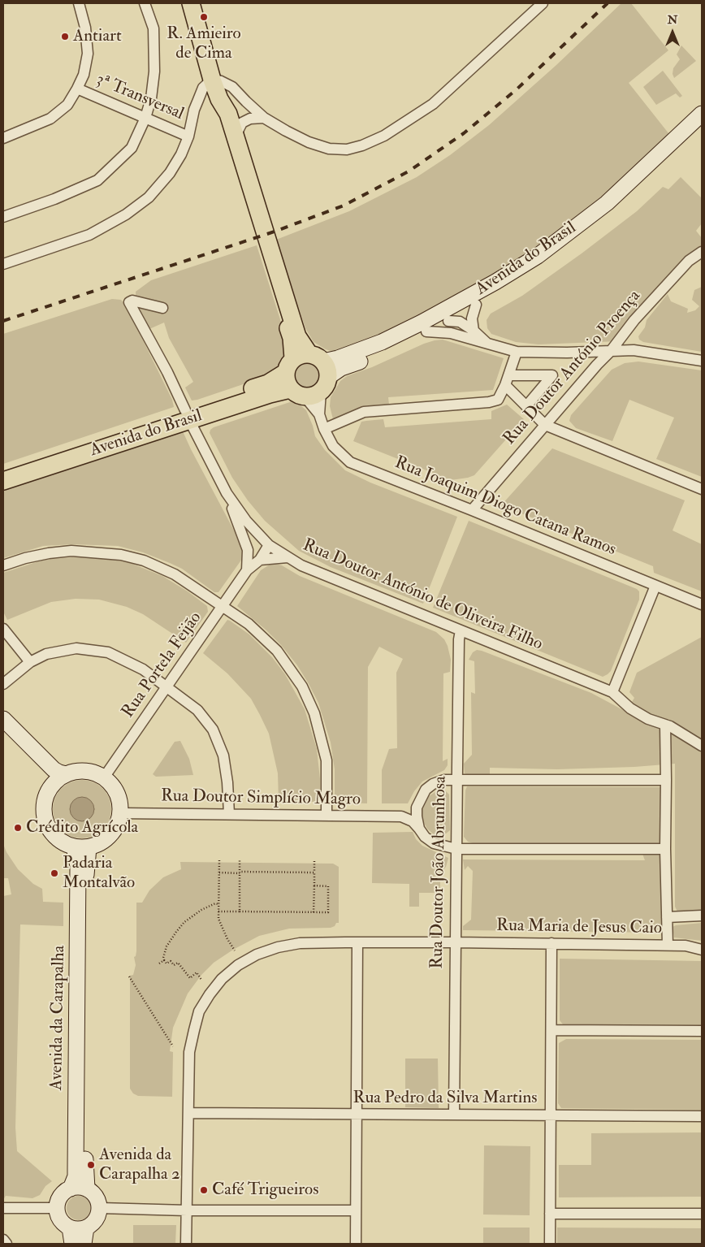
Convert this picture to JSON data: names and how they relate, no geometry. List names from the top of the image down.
{
  "streets": {
    "main road": ["Avenida do Brasil", "Avenida da Carapalha"],
    "street": [
      "3ª Transversal",
      "Rua Doutor António Proença",
      "Rua Joaquim Diogo Catana Ramos",
      "Rua Doutor António de Oliveira Filho",
      "Rua Portela Feijão",
      "Rua Doutor Simplício Magro",
      "Rua Doutor João Abrunhosa",
      "Rua Maria de Jesus Caio",
      "Rua Pedro da Silva Martins"
    ]
  },
  "crossings": [
    ["Avenida do Brasil", "Rua Joaquim Diogo Catana Ramos"],
    ["Avenida do Brasil", "Rua Doutor António de Oliveira Filho"],
    ["Rua Doutor António Proença", "Rua Joaquim Diogo Catana Ramos"],
    ["Rua Doutor António de Oliveira Filho", "Rua Portela Feijão"],
    ["Rua Doutor António de Oliveira Filho", "Rua Doutor João Abrunhosa"],
    ["Rua Portela Feijão", "Rua Doutor Simplício Magro"],
    ["Rua Portela Feijão", "Avenida da Carapalha"],
    ["Rua Doutor Simplício Magro", "Avenida da Carapalha"],
    ["Rua Doutor João Abrunhosa", "Rua Maria de Jesus Caio"],
    ["Rua Doutor João Abrunhosa", "Rua Pedro da Silva Martins"],
    ["Rua Maria de Jesus Caio", "Rua Pedro da Silva Martins"]
  ],
  "places": [
    "R. Amieiro de Cima",
    "Antiart",
    "Crédito Agrícola",
    "Padaria Montalvão",
    "Avenida da Carapalha 2",
    "Café Trigueiros"
  ],
  "north": "top"
}
